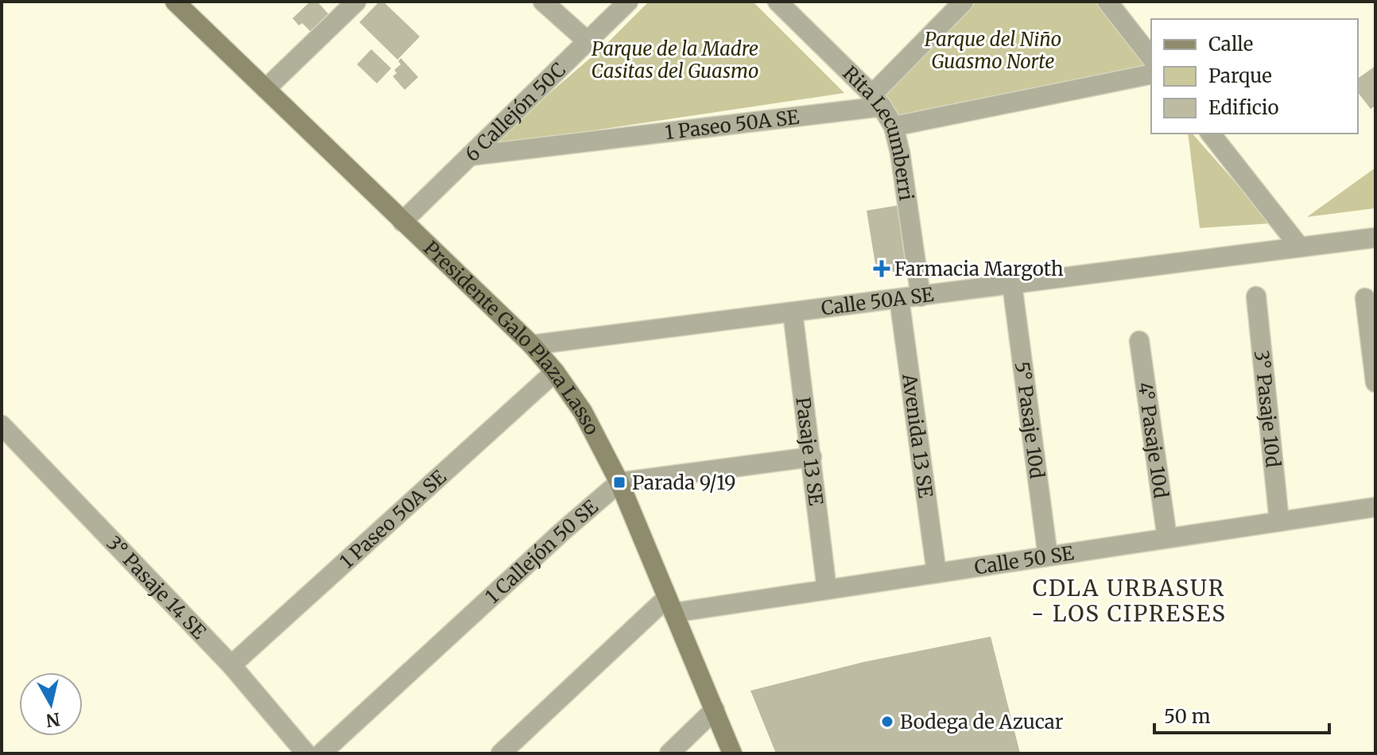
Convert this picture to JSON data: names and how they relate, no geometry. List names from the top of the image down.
{
  "streets": {
    "street": [
      "6 Callejón 50C",
      "1 Paseo 50A SE",
      "Rita Lecumberri",
      "Calle 50A SE",
      "Presidente Galo Plaza Lasso",
      "3° Pasaje 10d",
      "5° Pasaje 10d",
      "Avenida 13 SE",
      "4° Pasaje 10d",
      "Pasaje 13 SE",
      "1 Callejón 50 SE",
      "Calle 50 SE",
      "3° Pasaje 14 SE"
    ]
  },
  "crossings": [
    ["6 Callejón 50C", "1 Paseo 50A SE"],
    ["6 Callejón 50C", "Presidente Galo Plaza Lasso"],
    ["1 Paseo 50A SE", "Rita Lecumberri"],
    ["1 Paseo 50A SE", "Presidente Galo Plaza Lasso"],
    ["1 Paseo 50A SE", "3° Pasaje 14 SE"],
    ["Rita Lecumberri", "Calle 50A SE"],
    ["Calle 50A SE", "Presidente Galo Plaza Lasso"],
    ["Calle 50A SE", "5° Pasaje 10d"],
    ["Calle 50A SE", "Avenida 13 SE"],
    ["Calle 50A SE", "Pasaje 13 SE"],
    ["Presidente Galo Plaza Lasso", "1 Callejón 50 SE"],
    ["Presidente Galo Plaza Lasso", "Calle 50 SE"],
    ["3° Pasaje 10d", "Calle 50 SE"],
    ["5° Pasaje 10d", "Calle 50 SE"],
    ["Avenida 13 SE", "Calle 50 SE"],
    ["4° Pasaje 10d", "Calle 50 SE"],
    ["Pasaje 13 SE", "Calle 50 SE"]
  ],
  "districts": ["CDLA URBASUR - LOS CIPRESES"],
  "parks": ["Parque del Niño Guasmo Norte", "Parque de la Madre Casitas del Guasmo"],
  "places": {
    "health": ["Farmacia Margoth"],
    "transit": ["Parada 9/19"],
    "other": ["Bodega de Azucar"]
  },
  "legend": ["Calle", "Parque", "Edificio"],
  "scale_bar": "50 m",
  "north": "bottom"
}
